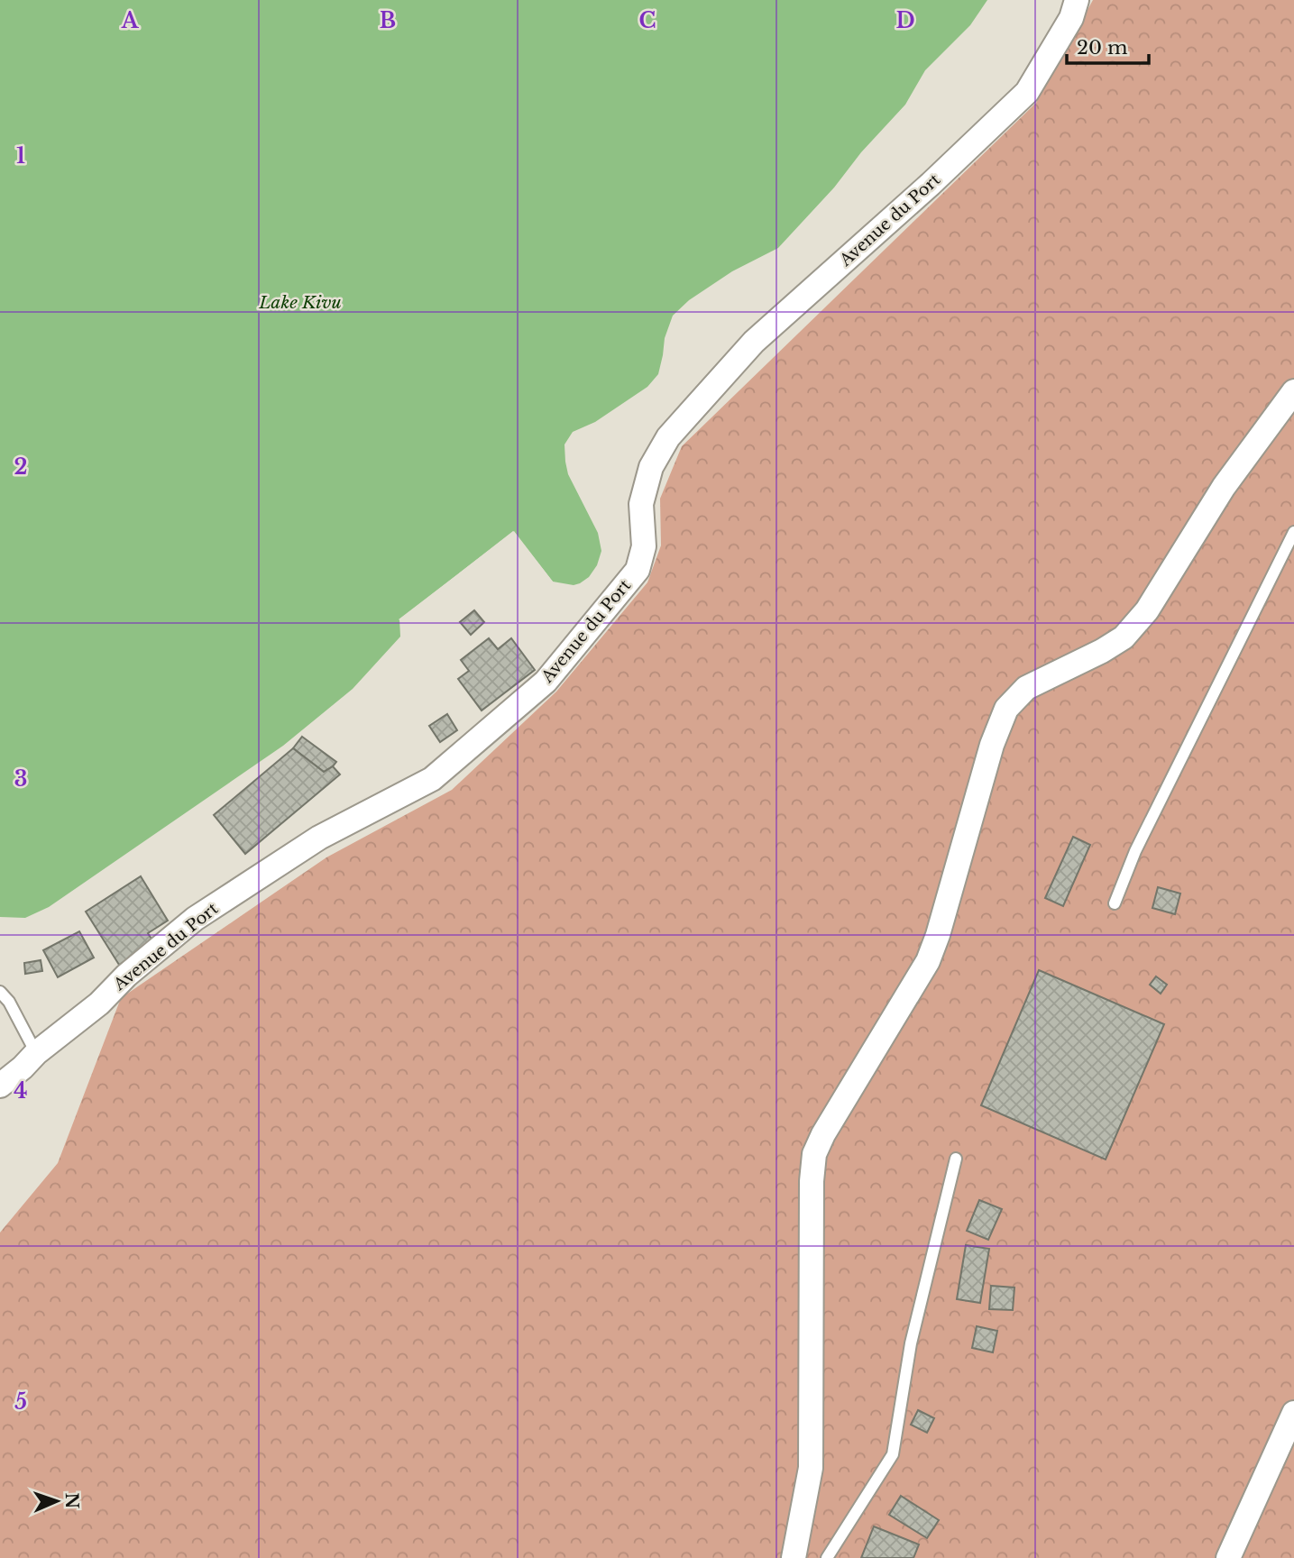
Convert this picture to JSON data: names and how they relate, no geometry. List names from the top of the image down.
{
  "streets": {
    "street": ["Avenue du Port"]
  },
  "water": ["Lake Kivu"],
  "scale_bar": "20 m",
  "north": "right",
  "grid": {
    "columns": [
      "A",
      "B",
      "C",
      "D"
    ],
    "rows": [
      "1",
      "2",
      "3",
      "4",
      "5"
    ]
  }
}
